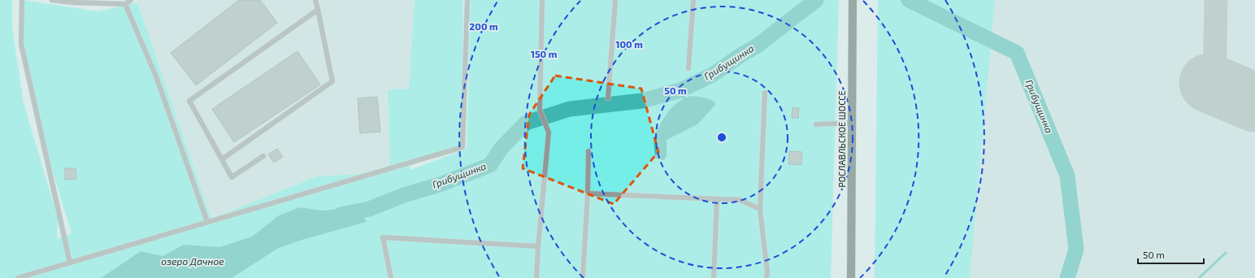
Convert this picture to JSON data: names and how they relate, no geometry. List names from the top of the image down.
{
  "streets": {
    "main road": ["РОСЛАВЛЬСКОЕ ШОССЕ"]
  },
  "water": ["Грибущинка", "озеро Дачное"],
  "scale_bar": "50 m",
  "rings": [
    "200 m",
    "100 m",
    "150 m",
    "50 m"
  ]
}
